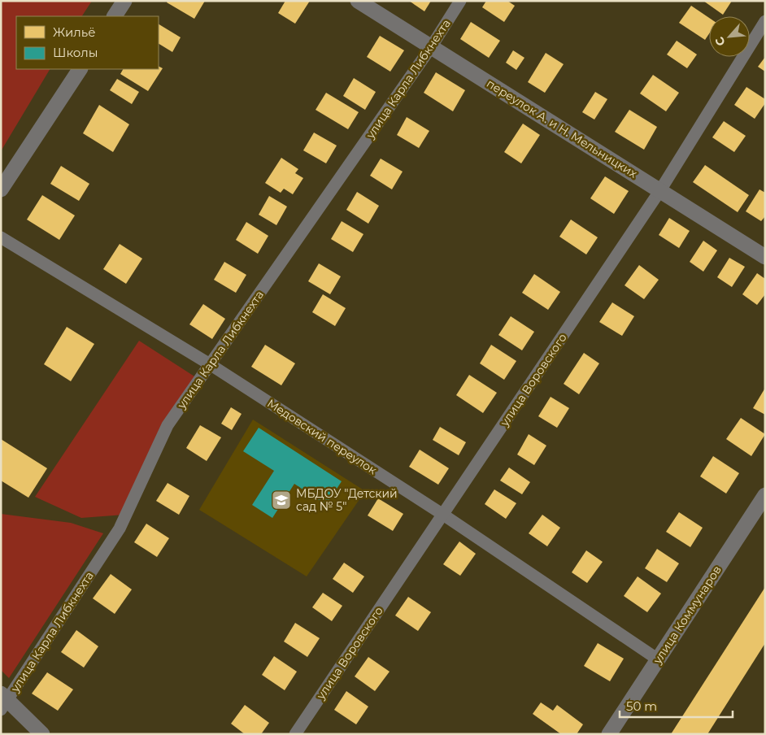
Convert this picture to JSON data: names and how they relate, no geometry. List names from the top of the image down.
{
  "streets": {
    "street": [
      "улица Карла Либкнехта",
      "переулок А. и Н. Мельницких",
      "улица Воровского",
      "Медовский переулок",
      "улица Коммунаров"
    ]
  },
  "crossings": [
    ["улица Карла Либкнехта", "переулок А. и Н. Мельницких"],
    ["улица Карла Либкнехта", "Медовский переулок"],
    ["переулок А. и Н. Мельницких", "улица Воровского"],
    ["улица Воровского", "Медовский переулок"],
    ["Медовский переулок", "улица Коммунаров"]
  ],
  "places": {
    "school or university": ["МБДОУ \"Детский сад № 5\""]
  },
  "legend": ["Жильё", "Школы"],
  "scale_bar": "50 m",
  "north": "bottom left"
}
